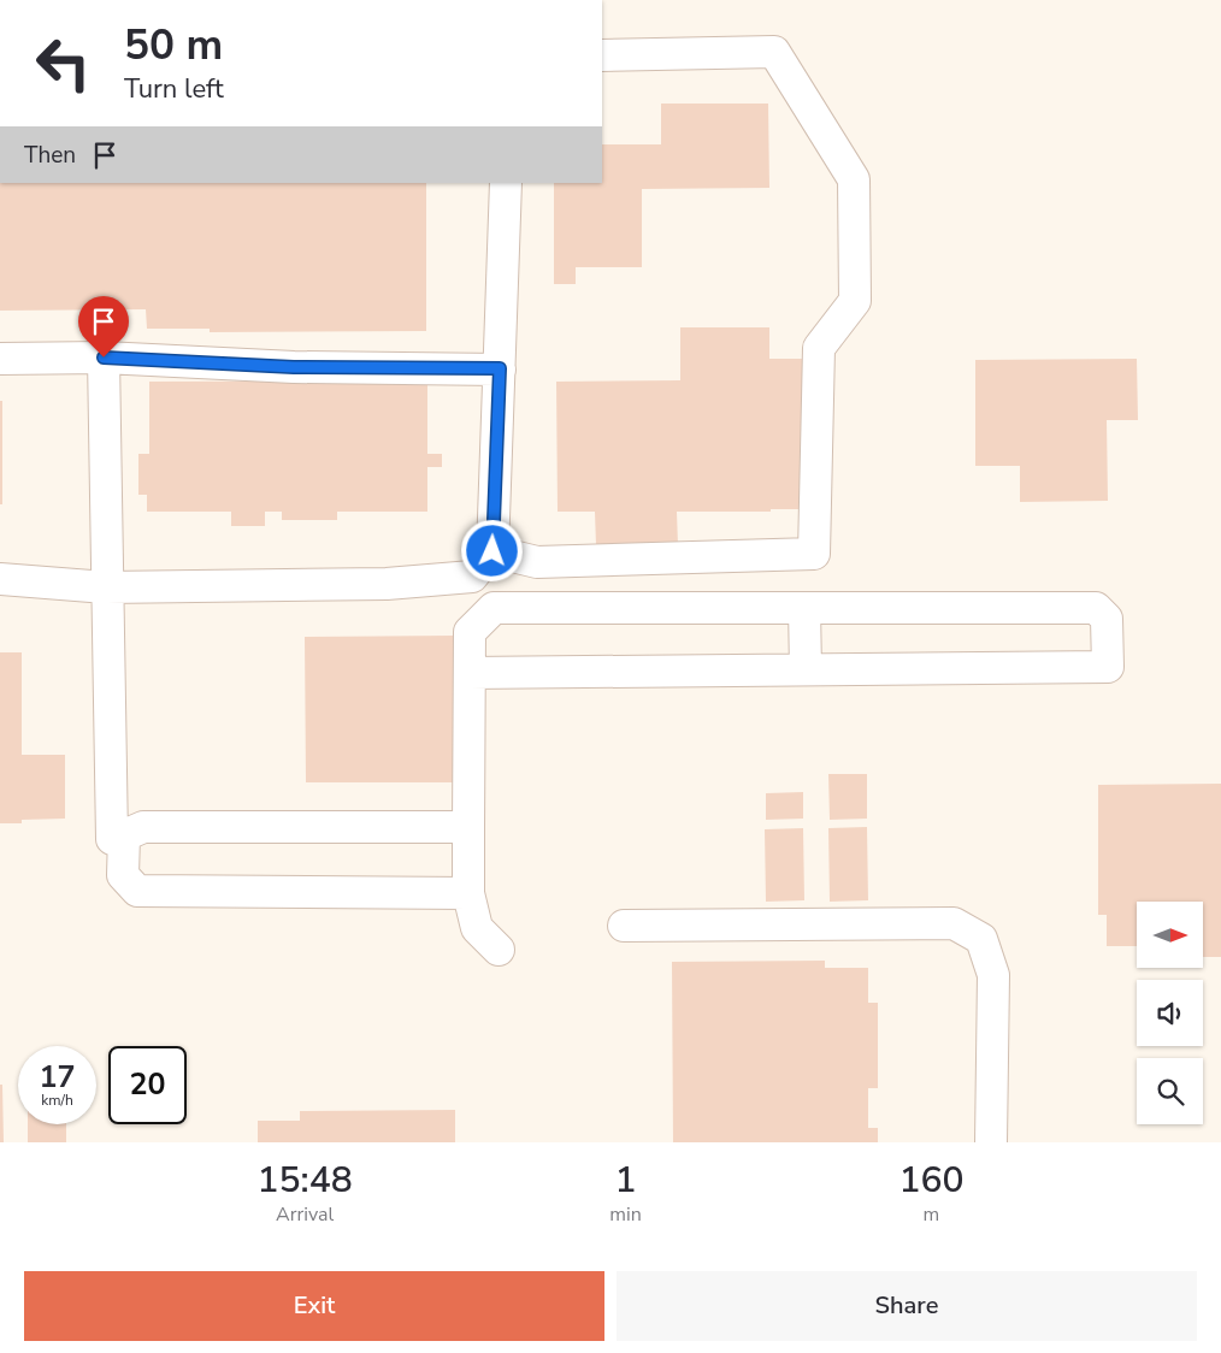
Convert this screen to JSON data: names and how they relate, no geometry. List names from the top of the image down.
{
  "north": "right",
  "page": {
    "turn": ["50 m", "Turn left"],
    "then": "Then",
    "speed": "17 km/h",
    "limit": "20",
    "eta": [
      "15:48",
      "Arrival",
      "1",
      "min",
      "160",
      "m"
    ],
    "buttons": ["Exit", "Share"]
  }
}
